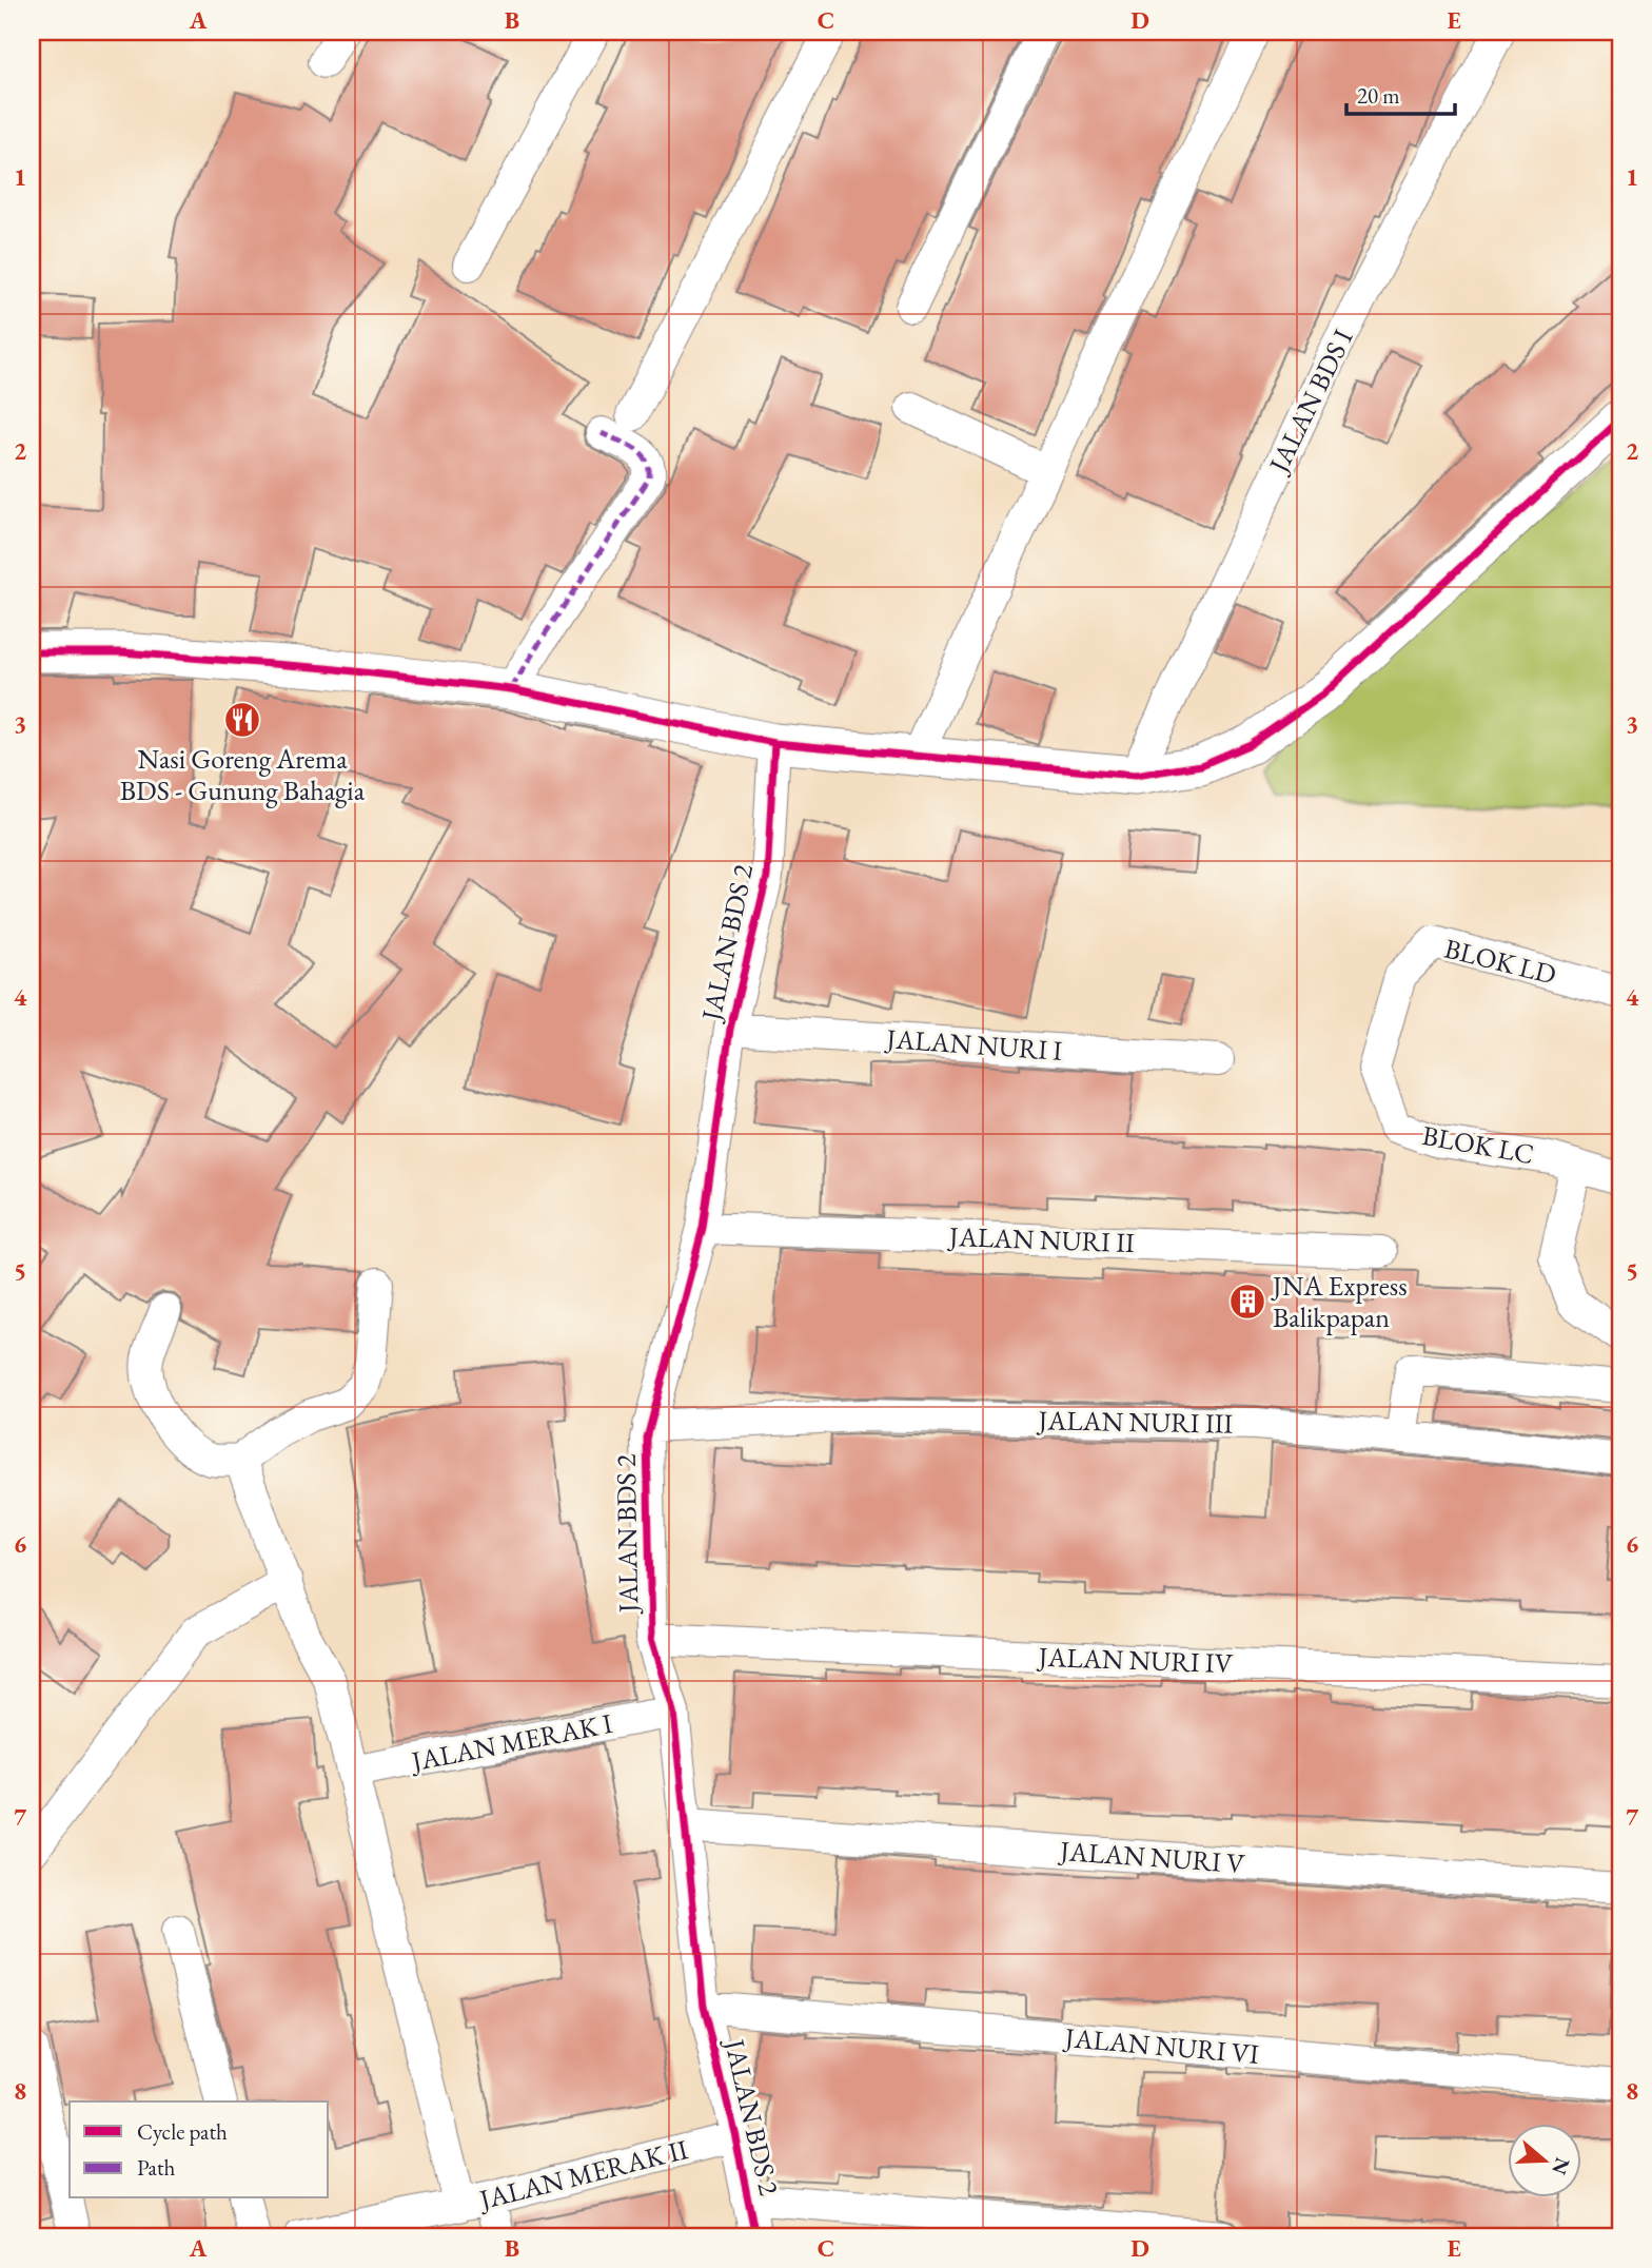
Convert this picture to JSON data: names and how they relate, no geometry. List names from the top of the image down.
{
  "streets": {
    "street": [
      "JALAN BDS I",
      "JALAN BDS 2",
      "BLOK LD",
      "JALAN NURI I",
      "BLOK LC",
      "JALAN NURI II",
      "JALAN NURI III",
      "JALAN NURI IV",
      "JALAN MERAK I",
      "JALAN NURI V",
      "JALAN NURI VI",
      "JALAN MERAK II"
    ]
  },
  "crossings": [
    ["JALAN BDS 2", "JALAN NURI I"],
    ["JALAN BDS 2", "JALAN NURI II"],
    ["JALAN BDS 2", "JALAN NURI III"],
    ["JALAN BDS 2", "JALAN NURI IV"],
    ["JALAN BDS 2", "JALAN MERAK I"],
    ["JALAN BDS 2", "JALAN NURI V"],
    ["JALAN BDS 2", "JALAN NURI VI"],
    ["JALAN BDS 2", "JALAN MERAK II"],
    ["BLOK LD", "BLOK LC"]
  ],
  "places": {
    "restaurant": ["Nasi Goreng Arema BDS - Gunung Bahagia"],
    "building": ["JNA Express Balikpapan"]
  },
  "legend": ["Cycle path", "Path"],
  "scale_bar": "20 m",
  "north": "right",
  "grid": {
    "columns": [
      "A",
      "B",
      "C",
      "D",
      "E"
    ],
    "rows": [
      "1",
      "2",
      "3",
      "4",
      "5",
      "6",
      "7",
      "8"
    ]
  }
}
